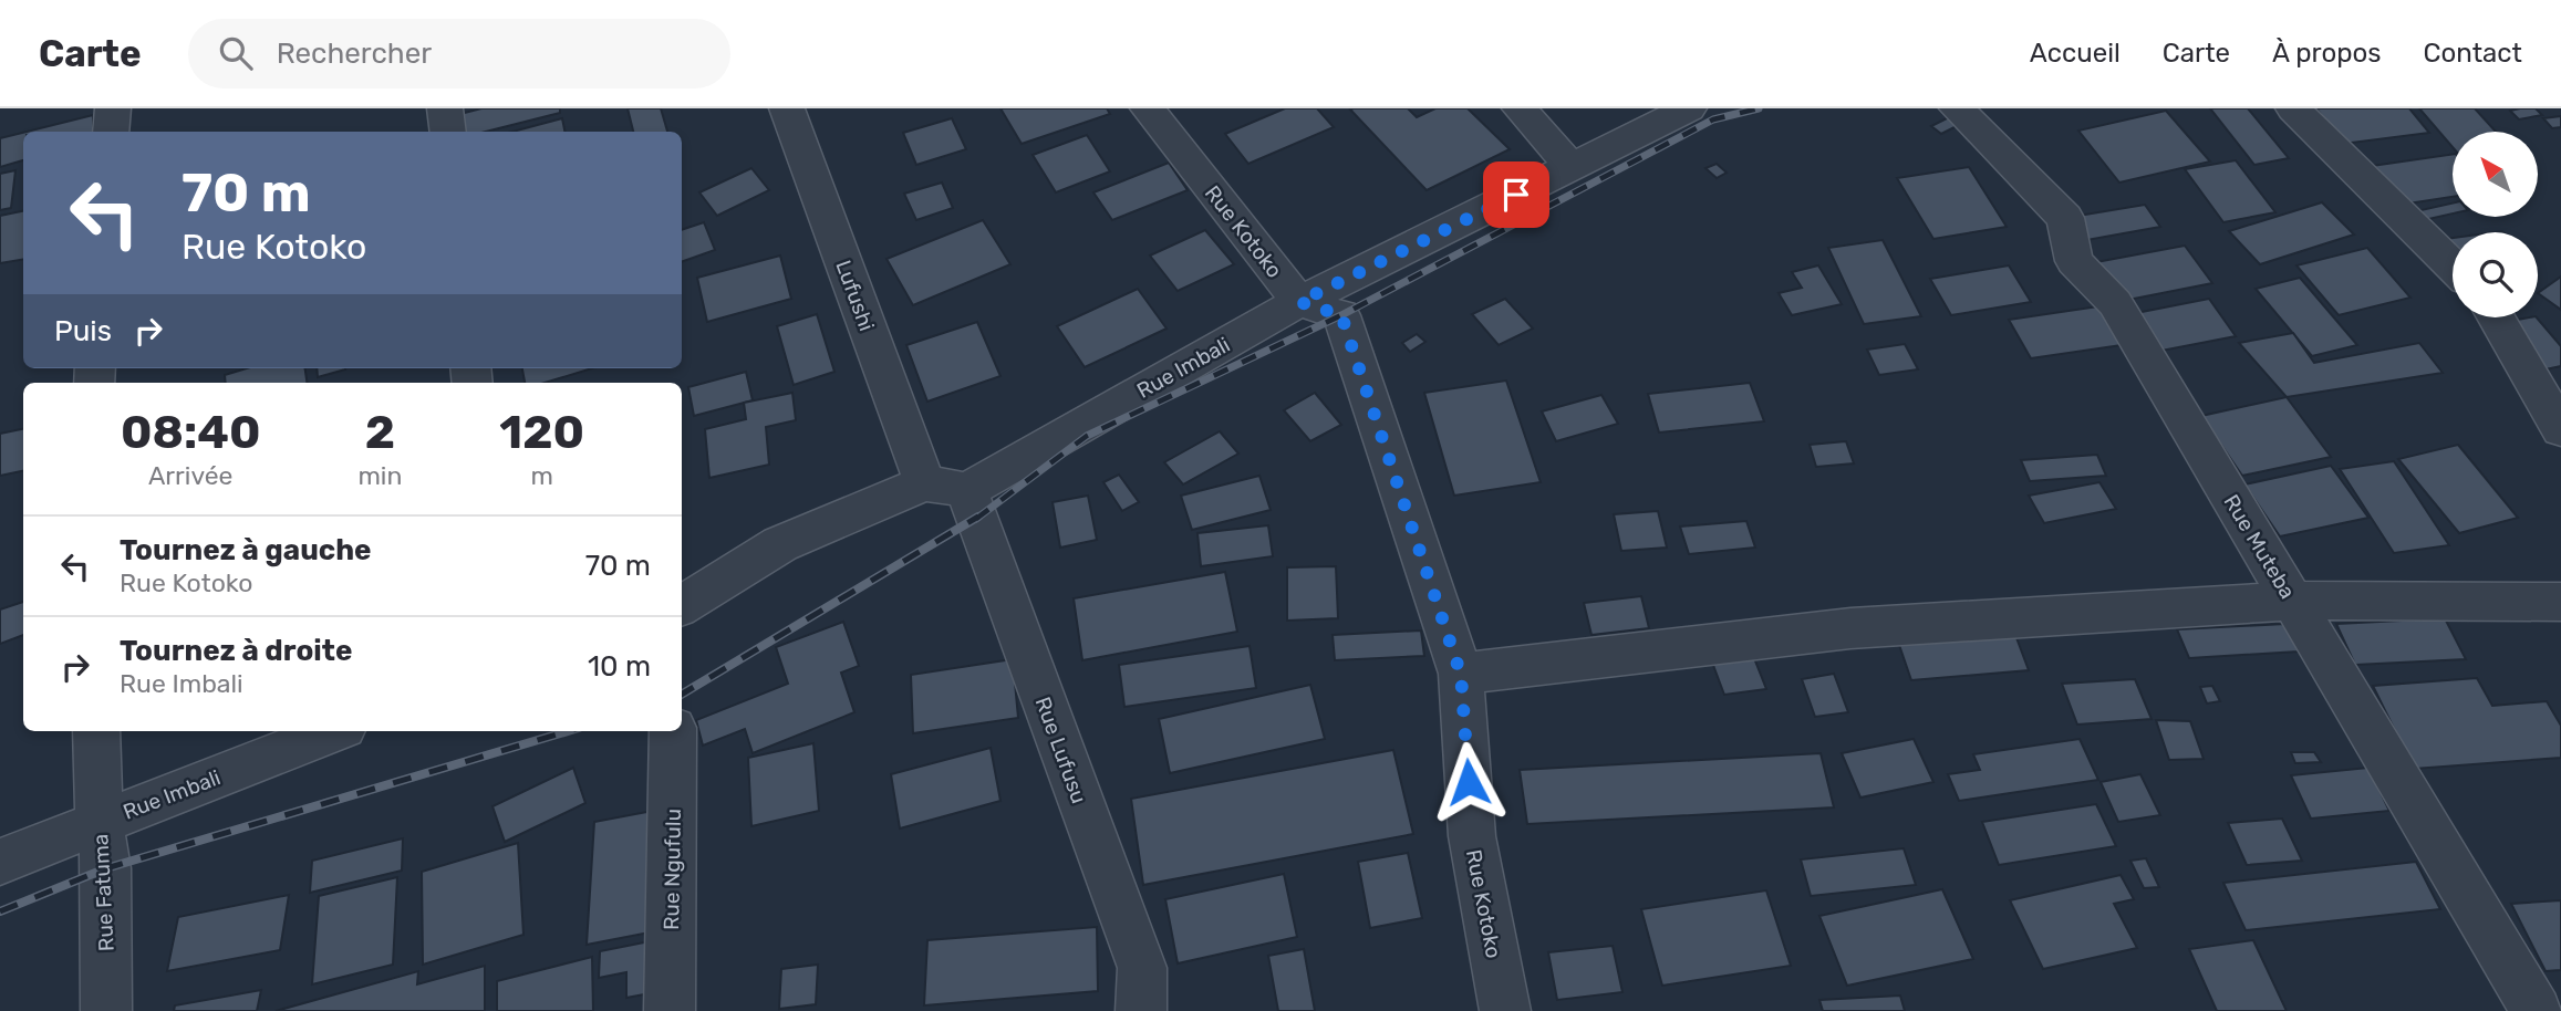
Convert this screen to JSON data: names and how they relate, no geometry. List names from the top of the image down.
{
  "streets": {
    "street": [
      "Rue Kotoko",
      "Lufushi",
      "Rue Imbali",
      "Rue Muteba",
      "Rue Lufusu",
      "Rue Ngufulu",
      "Rue Fatuma"
    ]
  },
  "crossings": [
    ["Rue Kotoko", "Rue Imbali"],
    ["Lufushi", "Rue Imbali"],
    ["Lufushi", "Rue Lufusu"],
    ["Rue Imbali", "Rue Lufusu"],
    ["Rue Imbali", "Rue Fatuma"]
  ],
  "north": "top left",
  "page": {
    "header": "Carte",
    "search": "Rechercher",
    "nav": [
      "Accueil",
      "Carte",
      "À propos",
      "Contact"
    ],
    "turn": ["70 m", "Rue Kotoko"],
    "then": "Puis",
    "eta": [
      "08:40",
      "Arrivée",
      "2",
      "min",
      "120",
      "m"
    ],
    "list": [
      {
        "name": "Tournez à gauche",
        "note": "Rue Kotoko",
        "value": "70 m"
      },
      {
        "name": "Tournez à droite",
        "note": "Rue Imbali",
        "value": "10 m"
      }
    ]
  }
}
